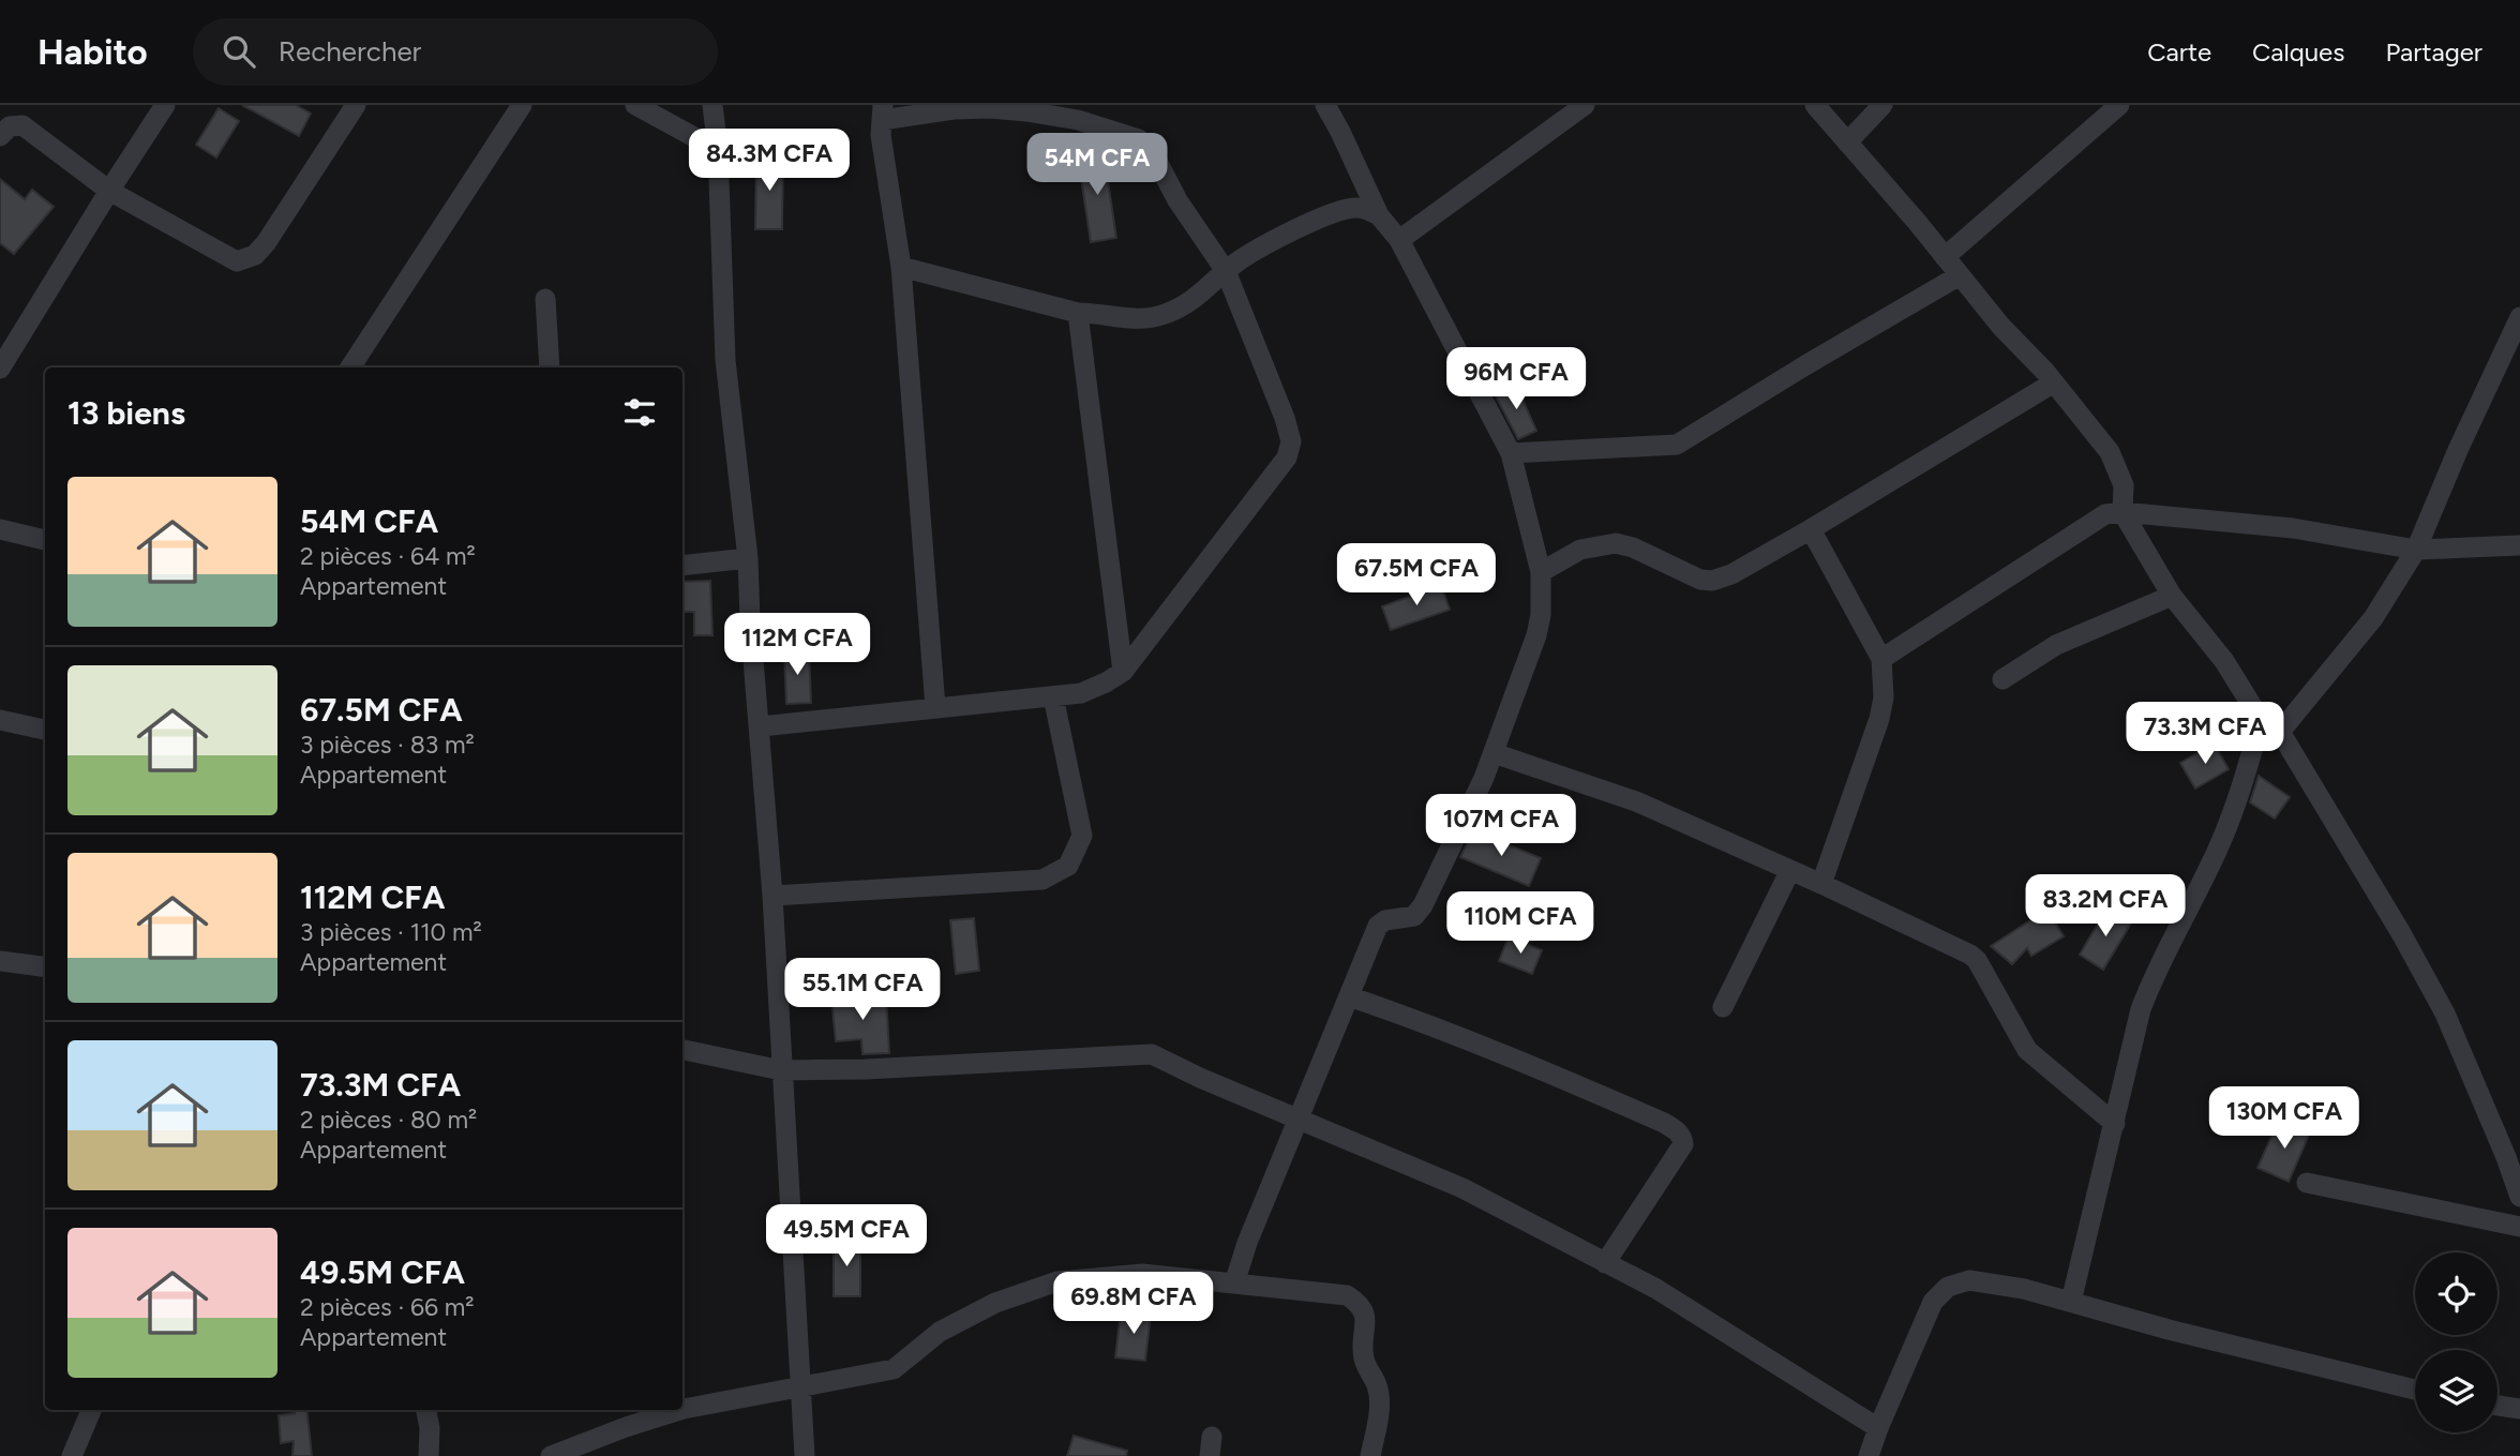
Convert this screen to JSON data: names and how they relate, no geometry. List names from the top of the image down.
{
  "page": {
    "header": "Habito",
    "search": "Rechercher",
    "nav": ["Carte", "Calques", "Partager"],
    "price": [
      "84.3M CFA",
      "54M CFA",
      "96M CFA",
      "67.5M CFA",
      "112M CFA",
      "73.3M CFA",
      "107M CFA",
      "83.2M CFA",
      "110M CFA",
      "55.1M CFA",
      "130M CFA",
      "49.5M CFA",
      "69.8M CFA"
    ],
    "heading": "13 biens",
    "list": [
      {
        "name": "54M CFA",
        "note": "2 pièces · 64 m² · Appartement"
      },
      {
        "name": "67.5M CFA",
        "note": "3 pièces · 83 m² · Appartement"
      },
      {
        "name": "112M CFA",
        "note": "3 pièces · 110 m² · Appartement"
      },
      {
        "name": "73.3M CFA",
        "note": "2 pièces · 80 m² · Appartement"
      },
      {
        "name": "49.5M CFA",
        "note": "2 pièces · 66 m² · Appartement"
      }
    ]
  }
}
